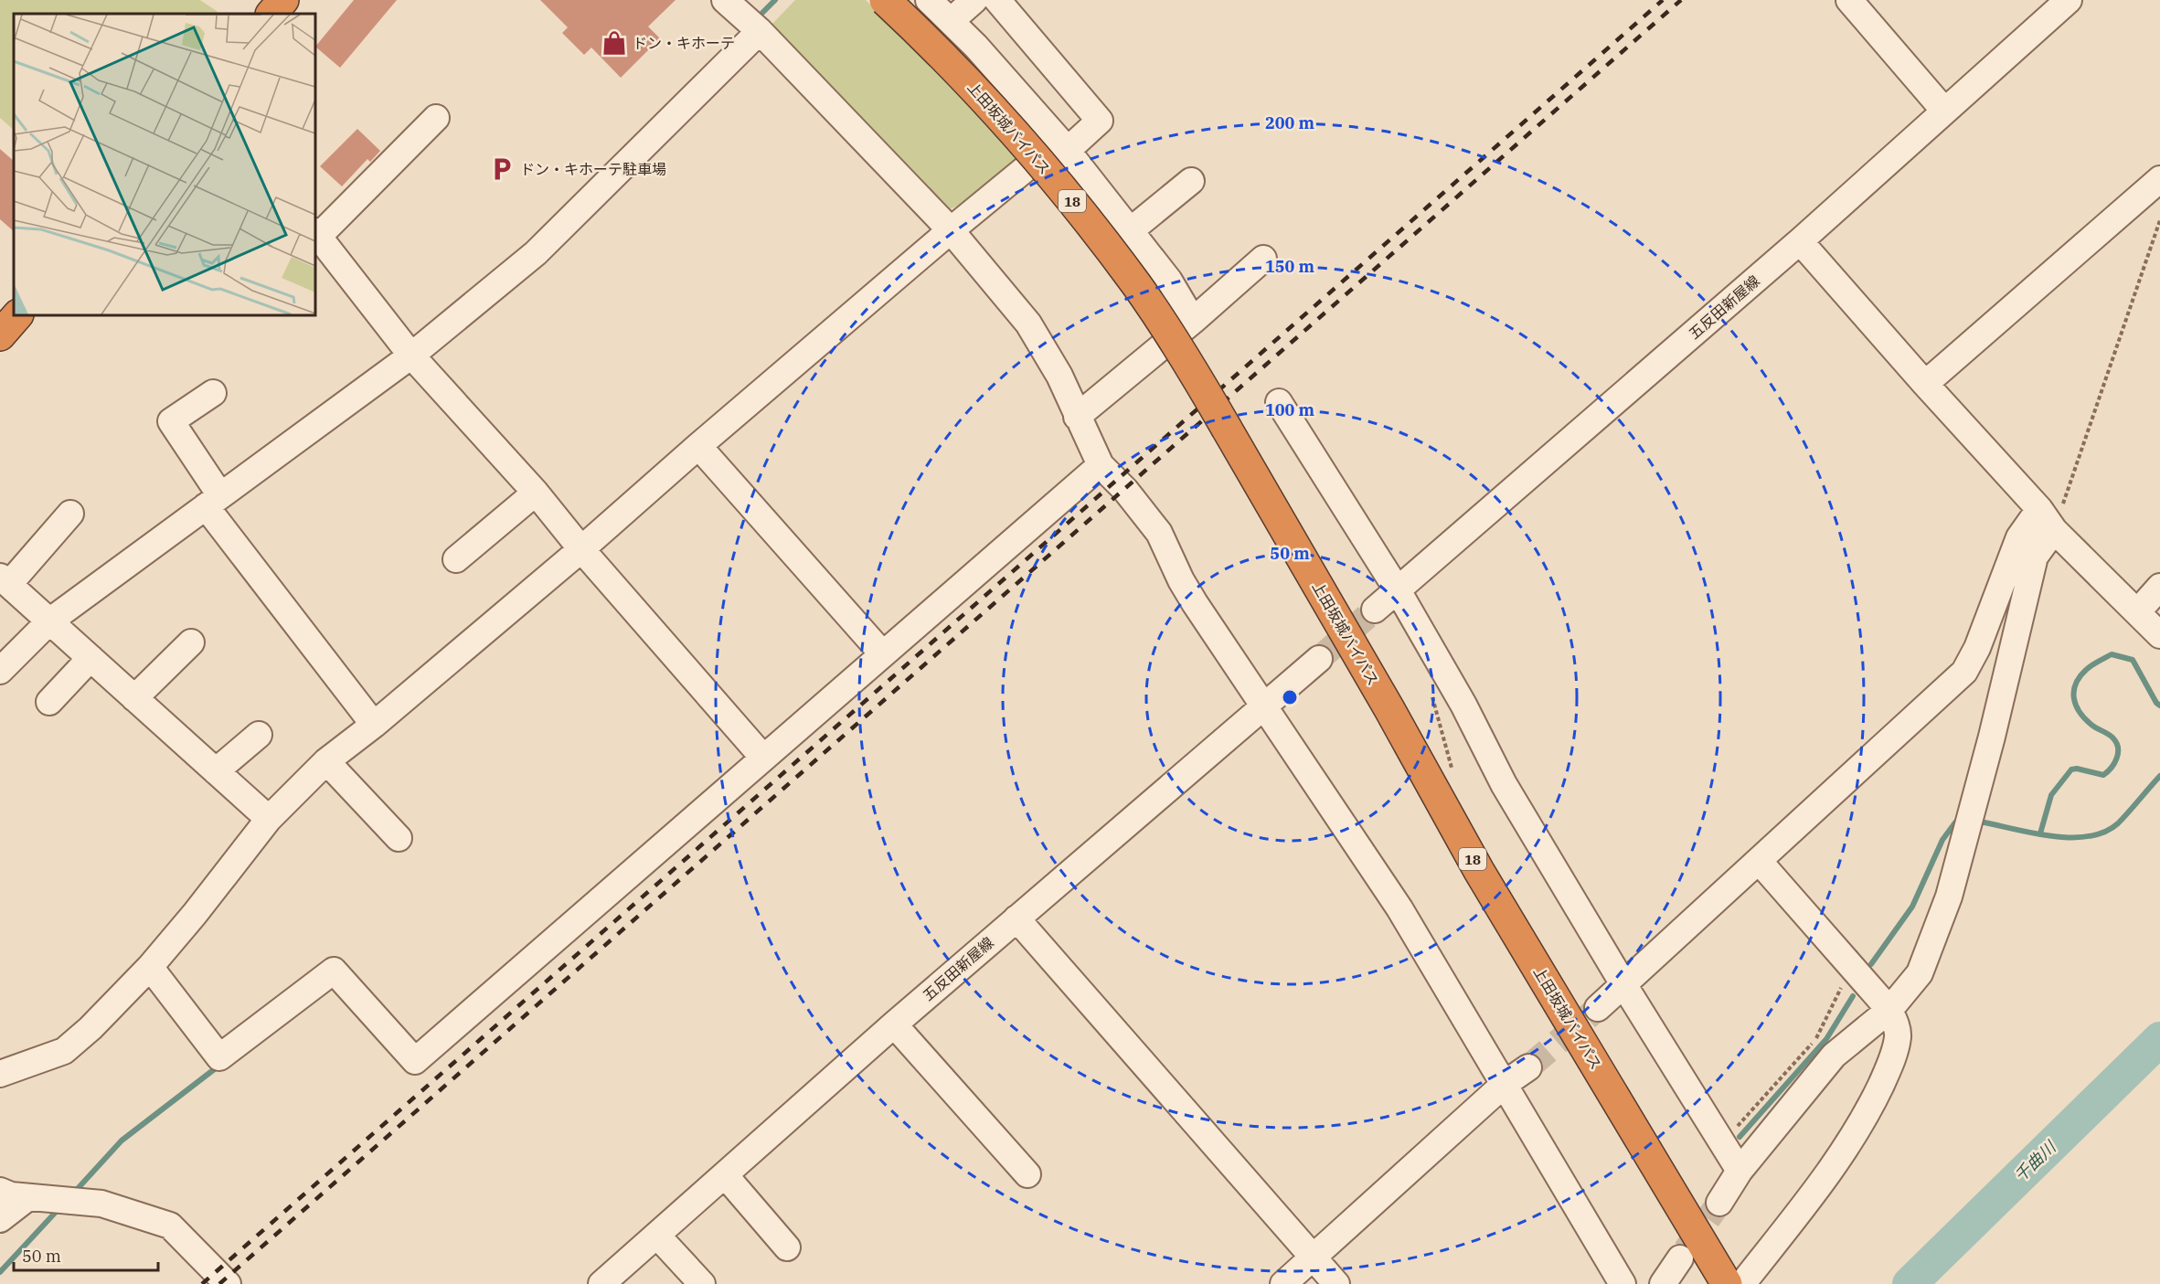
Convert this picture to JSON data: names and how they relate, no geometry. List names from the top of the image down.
{
  "streets": {
    "highway": ["上田坂城バイパス", "18"],
    "street": ["五反田新屋線"]
  },
  "water": ["千曲川"],
  "places": {
    "shop": ["ドン・キホーテ"],
    "parking": ["ドン・キホーテ駐車場"]
  },
  "scale_bar": "50 m",
  "rings": [
    "200 m",
    "150 m",
    "100 m",
    "50 m"
  ]
}
